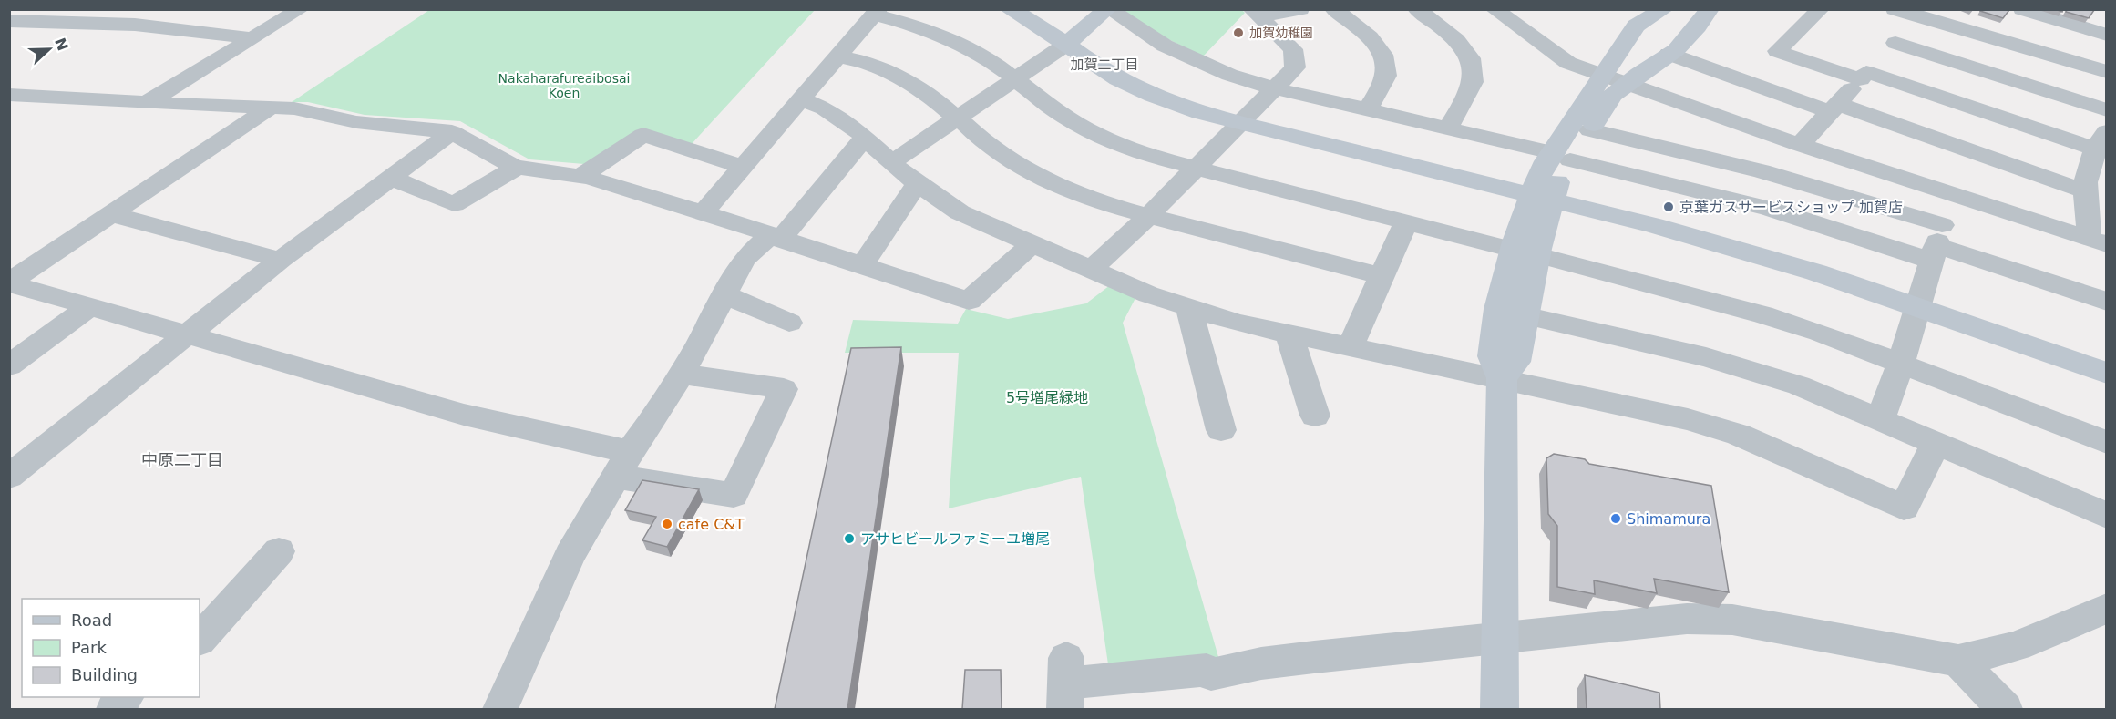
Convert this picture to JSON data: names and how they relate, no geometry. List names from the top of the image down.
{
  "districts": ["加賀二丁目", "中原二丁目"],
  "parks": ["Nakaharafureaibosai Koen", "5号増尾緑地"],
  "places": [
    "加賀幼稚園",
    "京葉ガスサービスショップ 加賀店",
    "Shimamura",
    "cafe C&T",
    "アサヒビールファミーユ増尾"
  ],
  "legend": ["Road", "Park", "Building"],
  "north": "right"
}
